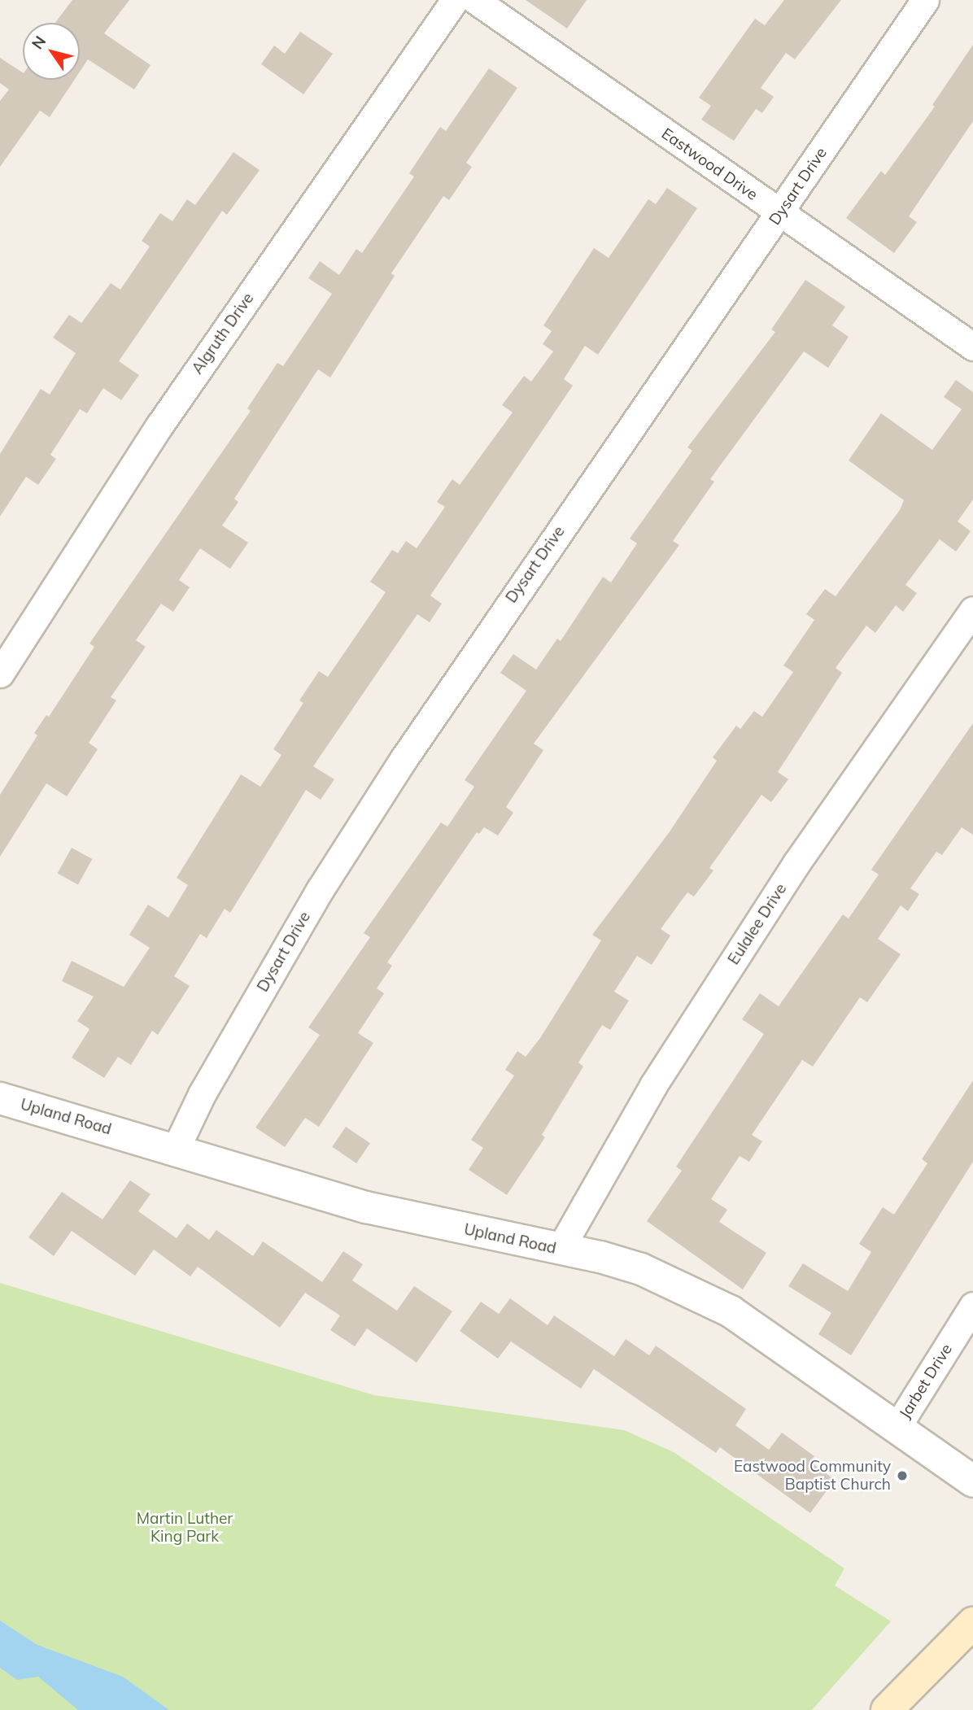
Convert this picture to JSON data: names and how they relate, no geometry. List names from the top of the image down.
{
  "streets": {
    "street": [
      "Eastwood Drive",
      "Dysart Drive",
      "Algruth Drive",
      "Eulalee Drive",
      "Upland Road",
      "Jarbet Drive"
    ]
  },
  "crossings": [
    ["Eastwood Drive", "Dysart Drive"],
    ["Dysart Drive", "Upland Road"],
    ["Eulalee Drive", "Upland Road"],
    ["Upland Road", "Jarbet Drive"]
  ],
  "parks": ["Martin Luther King Park"],
  "places": ["Eastwood Community Baptist Church"],
  "north": "top left"
}
